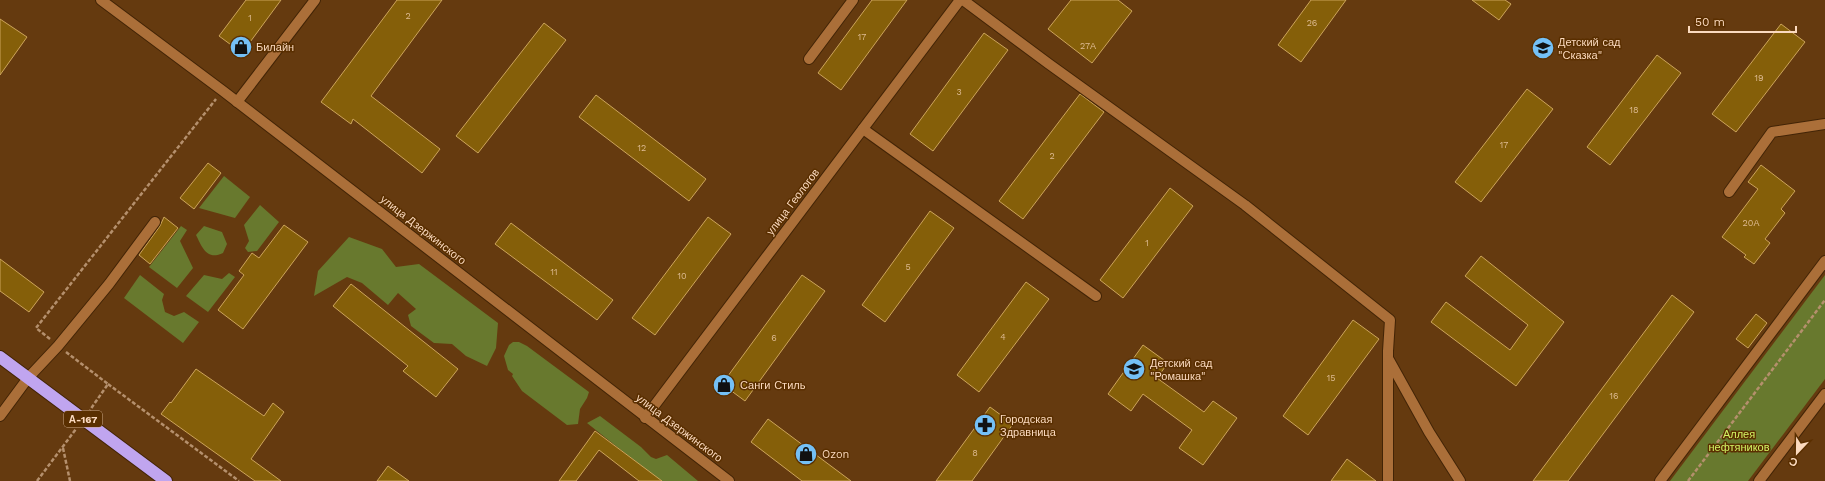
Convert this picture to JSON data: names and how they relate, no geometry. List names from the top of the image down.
{
  "streets": {
    "highway": ["А-167"],
    "street": ["улица Геологов", "улица Дзержинского"]
  },
  "crossings": [
    ["улица Геологов", "улица Дзержинского"]
  ],
  "parks": ["Аллея нефтяников"],
  "places": {
    "shop": ["Билайн", "Санги Стиль", "Ozon"],
    "school or university": ["Детский сад \"Сказка\"", "Детский сад \"Ромашка\""],
    "pharmacy": ["Городская Здравница"]
  },
  "house_numbers": [
    "2",
    "1",
    "26",
    "17",
    "27А",
    "19",
    "3",
    "18",
    "17",
    "12",
    "2",
    "20А",
    "1",
    "5",
    "11",
    "10",
    "4",
    "6",
    "15",
    "16",
    "8"
  ],
  "scale_bar": "50 m",
  "north": "bottom"
}
